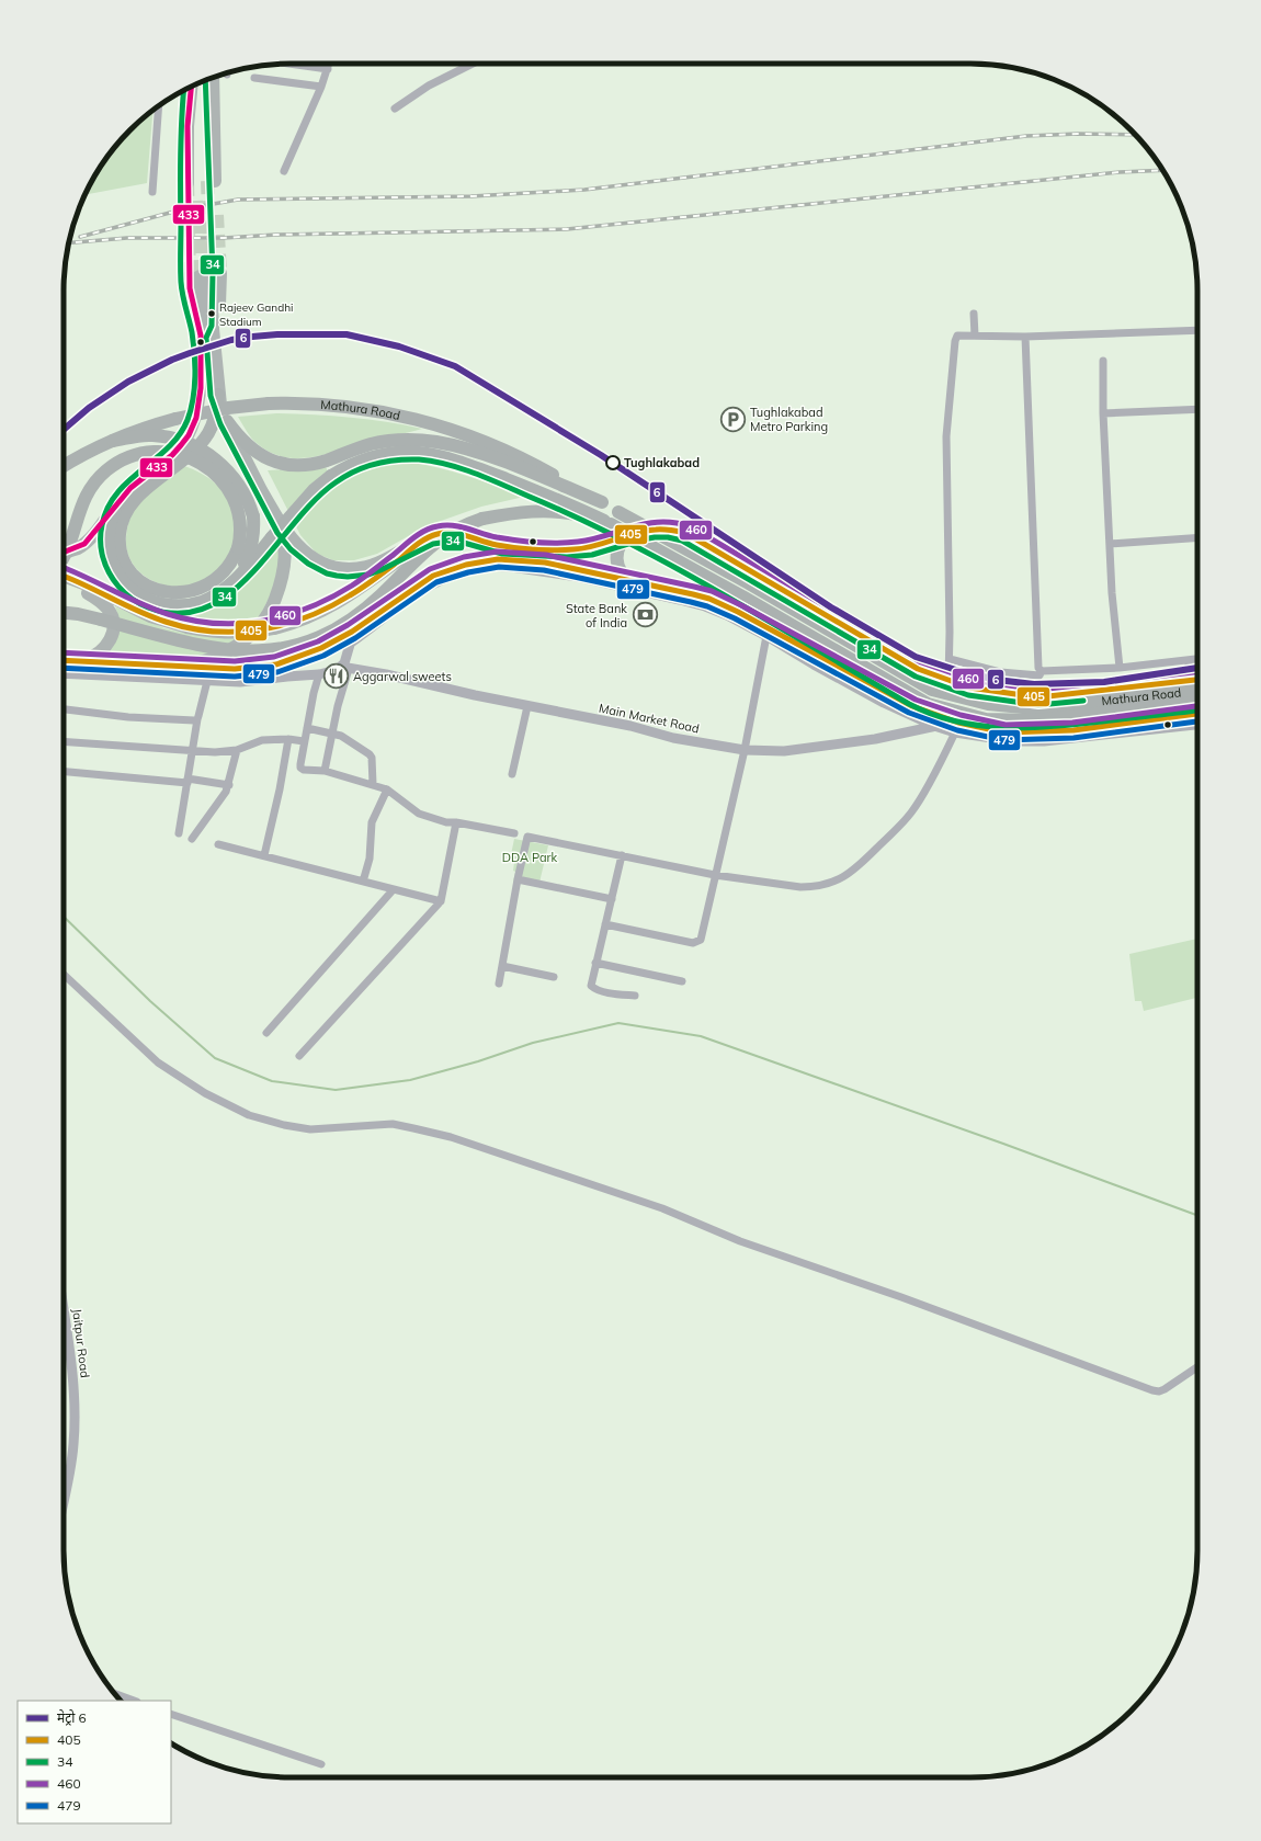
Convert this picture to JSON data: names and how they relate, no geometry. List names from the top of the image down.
{
  "streets": {
    "highway": ["Mathura Road"],
    "street": ["Main Market Road", "Jaitpur Road"]
  },
  "crossings": [
    ["Mathura Road", "Main Market Road"]
  ],
  "parks": ["DDA Park"],
  "places": {
    "other": ["Rajeev Gandhi Stadium", "Tughlakabad"],
    "parking": ["Tughlakabad Metro Parking"],
    "bank": ["State Bank of India"],
    "restaurant": ["Aggarwal sweets"]
  },
  "lines": [
    "transit line 34",
    "transit line 433",
    "metro line 6",
    "transit line 460",
    "transit line 405",
    "transit line 479"
  ],
  "legend": [
    "मेट्रो 6",
    "405",
    "34",
    "460",
    "479"
  ]
}
